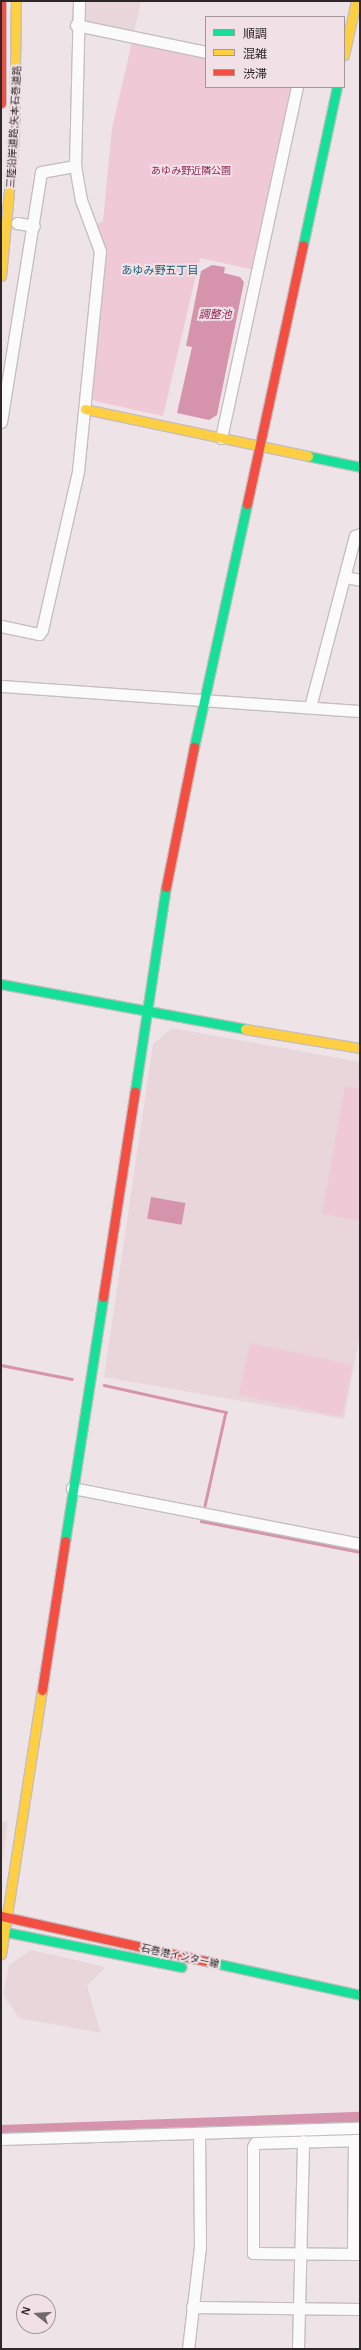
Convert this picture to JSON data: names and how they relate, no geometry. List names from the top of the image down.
{
  "streets": {
    "main road": ["三陸沿岸道路;矢本石巻道路", "石巻港インター線"]
  },
  "districts": ["あゆみ野五丁目"],
  "water": ["調整池"],
  "parks": ["あゆみ野近隣公園"],
  "legend": ["順調", "混雑", "渋滞"],
  "north": "left"
}
